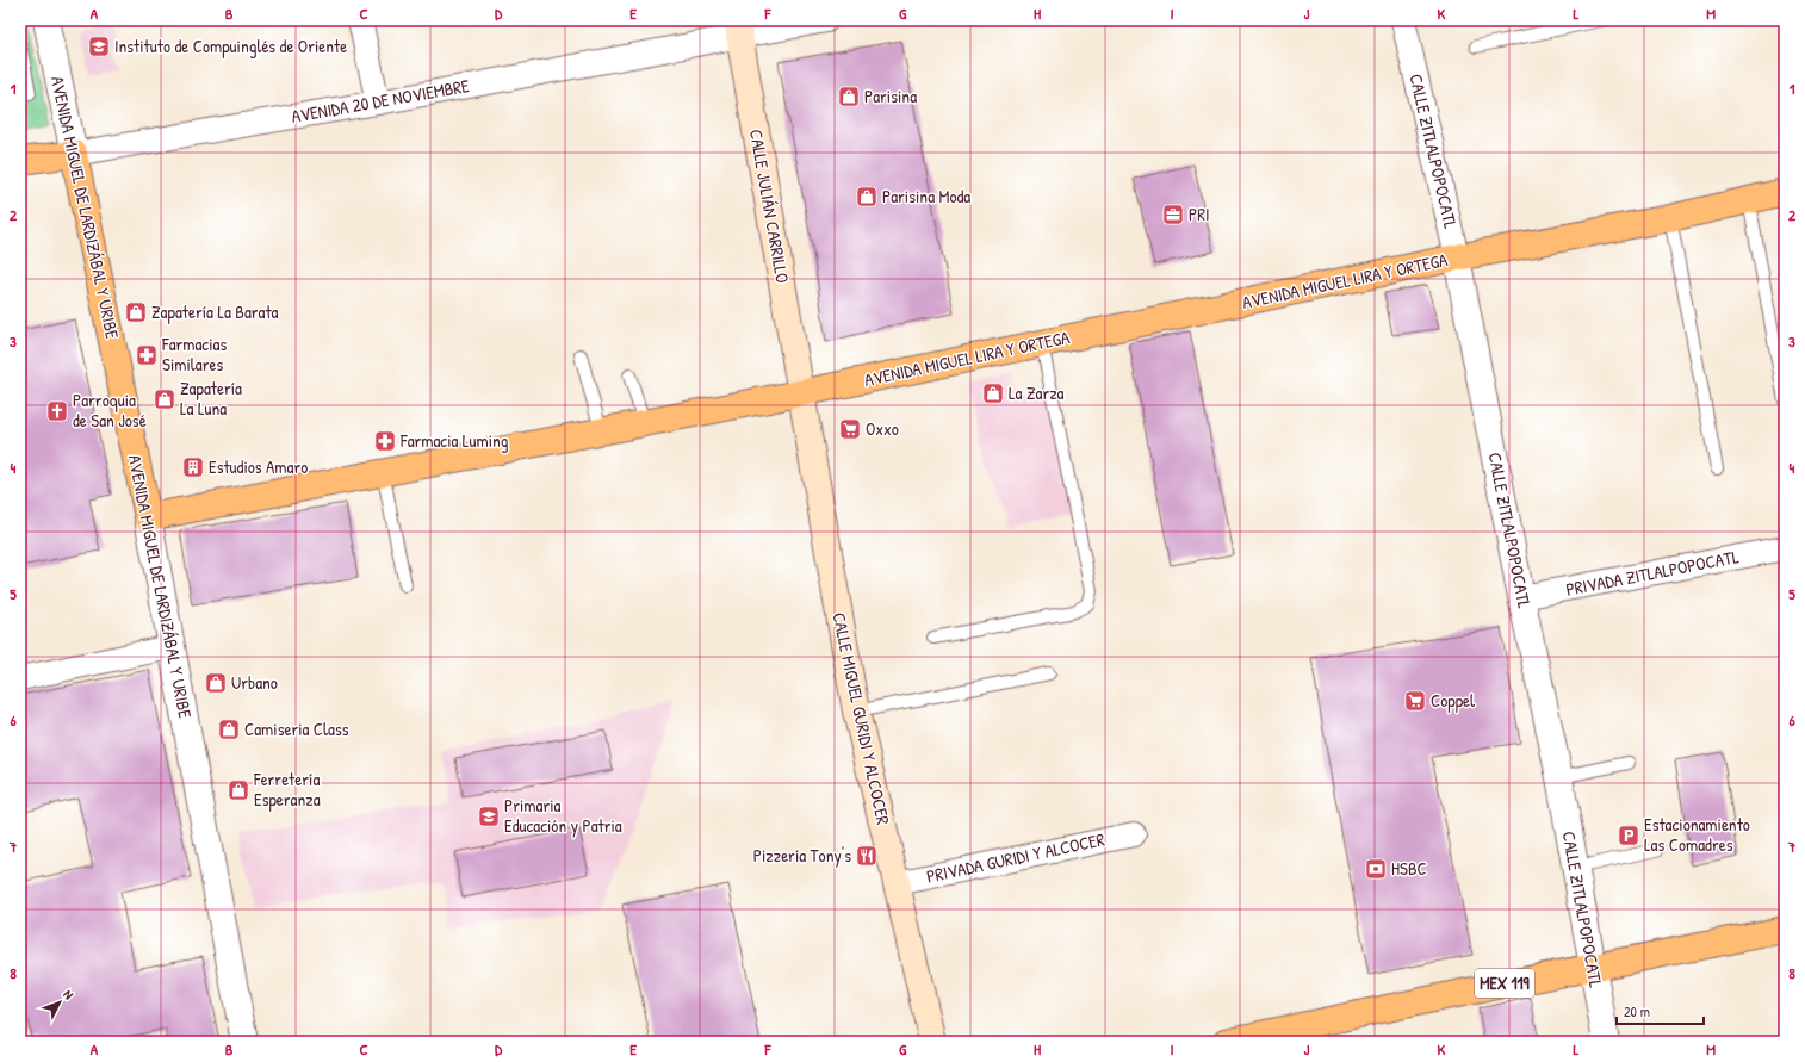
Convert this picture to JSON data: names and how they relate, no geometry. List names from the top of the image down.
{
  "streets": {
    "main road": [
      "AVENIDA 20 DE NOVIEMBRE",
      "CALLE JULIÁN CARRILLO",
      "AVENIDA MIGUEL DE LARDIZÁBAL Y URIBE",
      "AVENIDA MIGUEL LIRA Y ORTEGA",
      "CALLE MIGUEL GURIDI Y ALCOCER",
      "MEX 119"
    ],
    "street": ["CALLE ZITLALPOPOCATL", "PRIVADA ZITLALPOPOCATL", "PRIVADA GURIDI Y ALCOCER"]
  },
  "crossings": [
    ["AVENIDA 20 DE NOVIEMBRE", "CALLE JULIÁN CARRILLO"],
    ["AVENIDA 20 DE NOVIEMBRE", "AVENIDA MIGUEL DE LARDIZÁBAL Y URIBE"],
    ["CALLE ZITLALPOPOCATL", "AVENIDA MIGUEL LIRA Y ORTEGA"],
    ["CALLE ZITLALPOPOCATL", "PRIVADA ZITLALPOPOCATL"],
    ["CALLE ZITLALPOPOCATL", "MEX 119"],
    ["CALLE JULIÁN CARRILLO", "AVENIDA MIGUEL LIRA Y ORTEGA"],
    ["CALLE JULIÁN CARRILLO", "CALLE MIGUEL GURIDI Y ALCOCER"],
    ["AVENIDA MIGUEL DE LARDIZÁBAL Y URIBE", "AVENIDA MIGUEL LIRA Y ORTEGA"],
    ["AVENIDA MIGUEL LIRA Y ORTEGA", "CALLE MIGUEL GURIDI Y ALCOCER"],
    ["CALLE MIGUEL GURIDI Y ALCOCER", "PRIVADA GURIDI Y ALCOCER"]
  ],
  "places": {
    "school or university": ["Instituto de Compuinglés de Oriente", "Primaria Educación y Patria"],
    "shop": [
      "Parisina",
      "Parisina Moda",
      "Zapatería La Barata",
      "La Zarza",
      "Zapatería La Luna",
      "Urbano",
      "Camiseria Class",
      "Ferretería Esperanza"
    ],
    "office": ["PRI"],
    "pharmacy": ["Farmacias Similares", "Farmacia Luming"],
    "church": ["Parroquia de San José"],
    "supermarket": ["Oxxo", "Coppel"],
    "building": ["Estudios Amaro"],
    "parking": ["Estacionamiento Las Comadres"],
    "restaurant": ["Pizzería Tony's"],
    "bank": ["HSBC"]
  },
  "scale_bar": "20 m",
  "north": "top right",
  "grid": {
    "columns": [
      "A",
      "B",
      "C",
      "D",
      "E",
      "F",
      "G",
      "H",
      "I",
      "J",
      "K",
      "L",
      "M"
    ],
    "rows": [
      "1",
      "2",
      "3",
      "4",
      "5",
      "6",
      "7",
      "8"
    ]
  }
}
